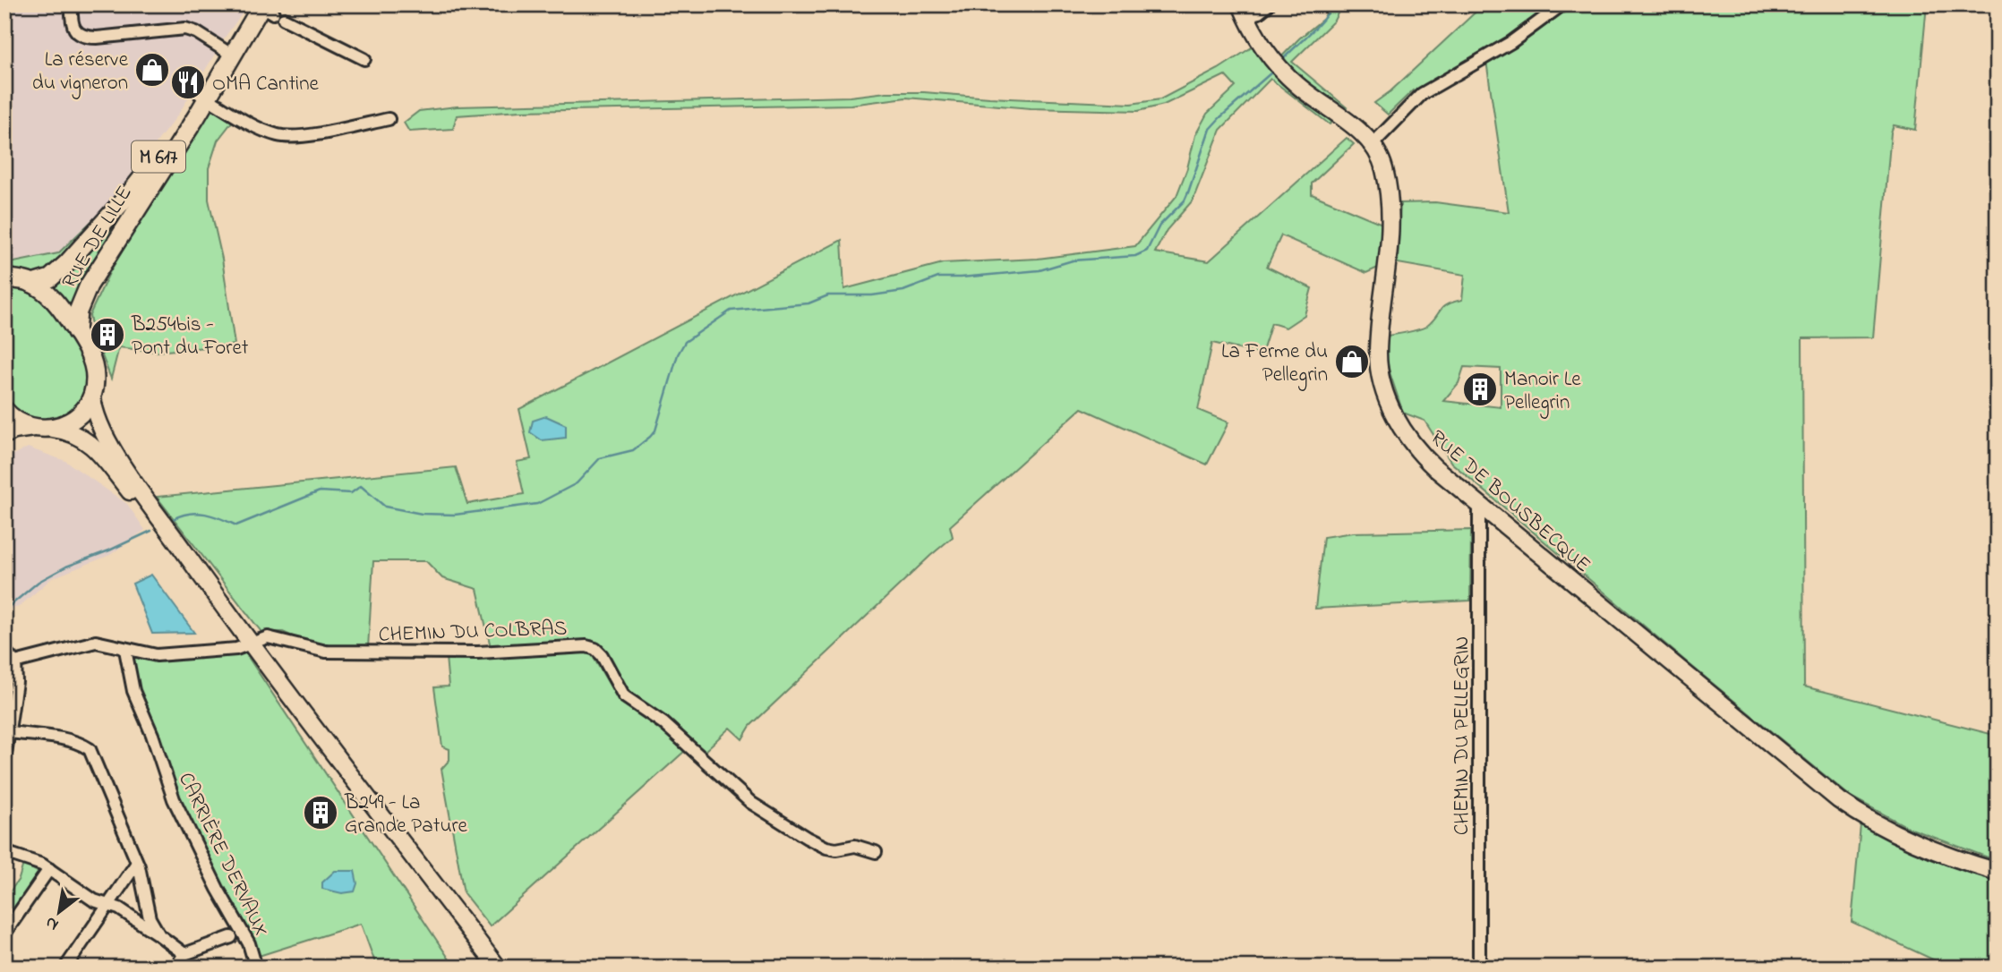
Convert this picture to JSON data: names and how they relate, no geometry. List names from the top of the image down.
{
  "streets": {
    "main road": ["M 617", "RUE DE LILLE"],
    "street": [
      "RUE DE BOUSBECQUE",
      "CHEMIN DU COLBRAS",
      "CHEMIN DU PELLEGRIN",
      "CARRIÈRE DERVAUX"
    ]
  },
  "crossings": [
    ["RUE DE BOUSBECQUE", "CHEMIN DU PELLEGRIN"],
    ["CHEMIN DU COLBRAS", "CARRIÈRE DERVAUX"]
  ],
  "places": {
    "shop": ["La réserve du vigneron", "La Ferme du Pellegrin"],
    "restaurant": ["OMA Cantine"],
    "building": ["B254bis - Pont du Foret", "Manoir Le Pellegrin", "B249 - La Grande Pature"]
  },
  "north": "bottom left"
}
